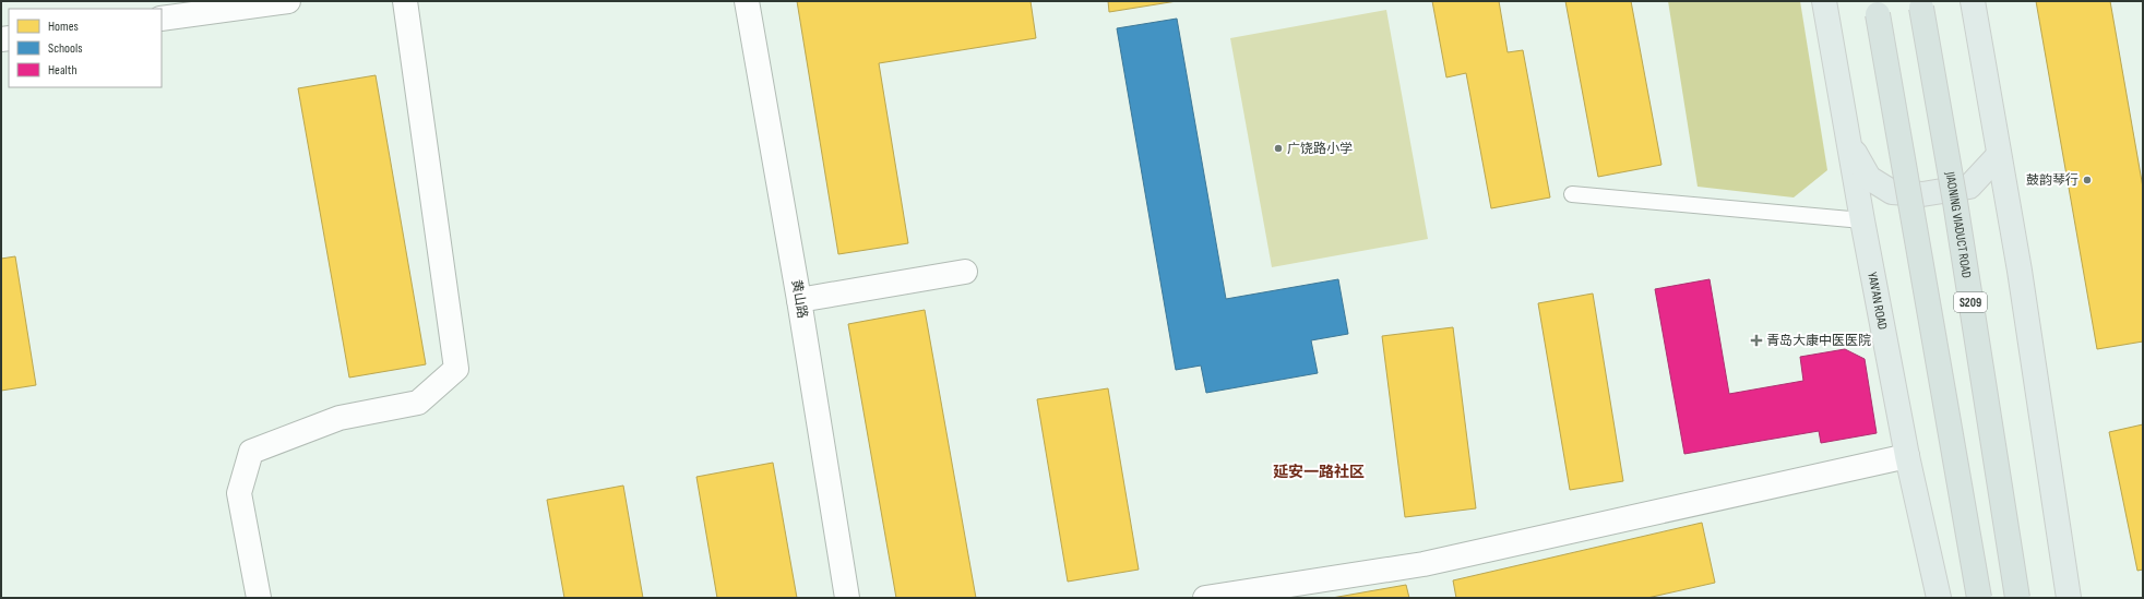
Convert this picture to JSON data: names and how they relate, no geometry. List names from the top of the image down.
{
  "streets": {
    "highway": ["JIAONING VIADUCT ROAD", "S209"],
    "main road": ["YAN'AN ROAD"],
    "street": ["黄山路"]
  },
  "districts": ["延安一路社区"],
  "places": {
    "other": ["广饶路小学", "鼓韵琴行"],
    "health": ["青岛大康中医医院"]
  },
  "legend": ["Homes", "Schools", "Health"]
}
